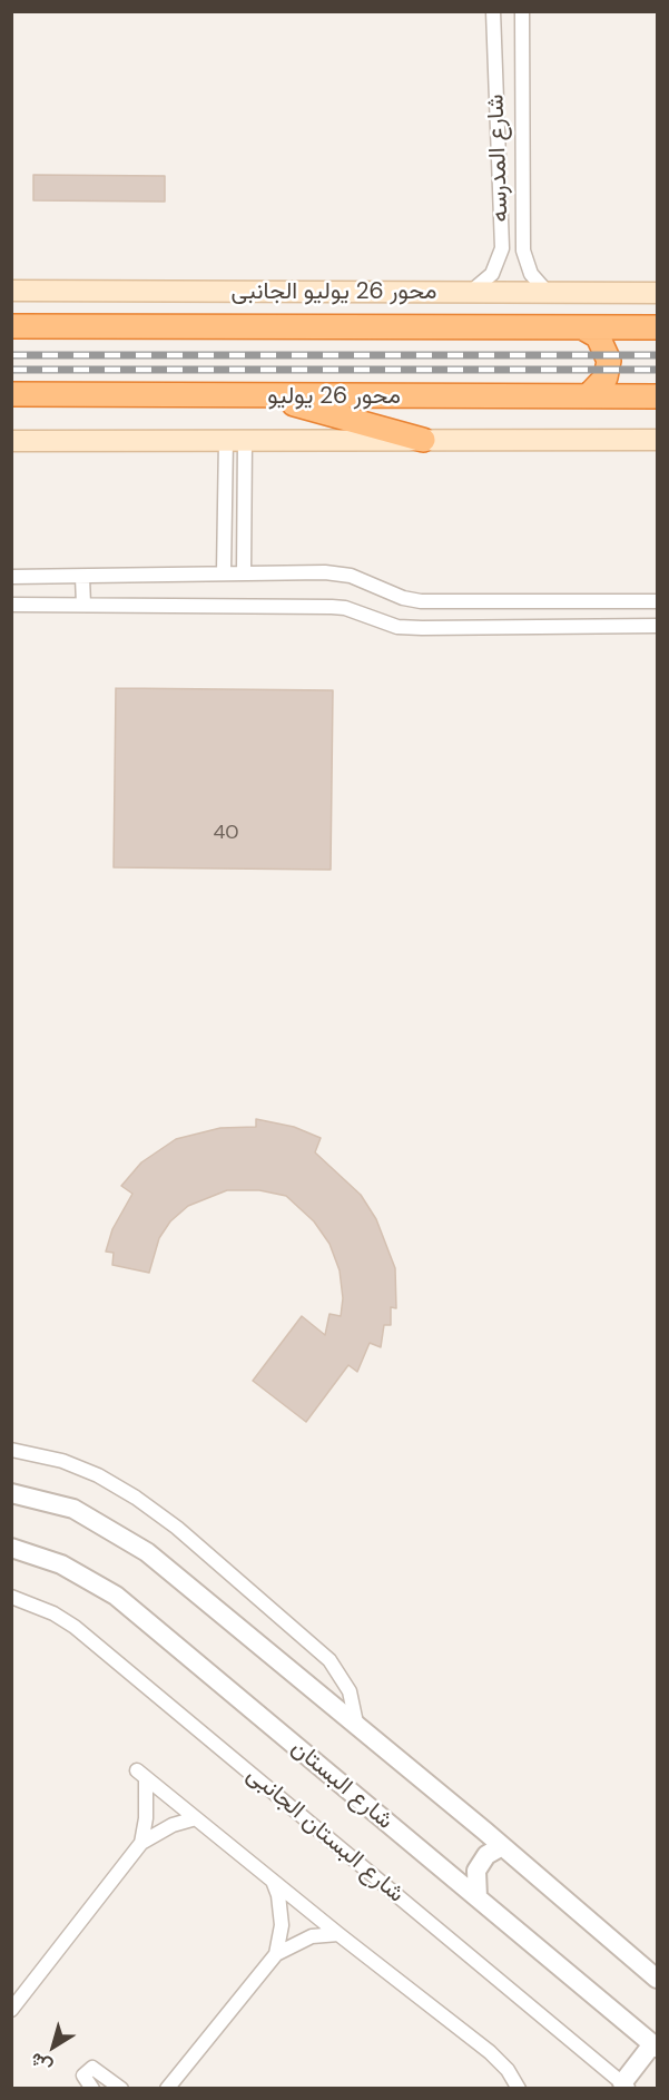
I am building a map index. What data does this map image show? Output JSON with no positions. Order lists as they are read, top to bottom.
{
  "streets": {
    "highway": ["محور 26 يوليو"],
    "main road": ["محور 26 يوليو الجانبى"],
    "street": ["شارع المدرسه", "شارع البستان", "شارع البستان الجانبى"]
  },
  "crossings": [
    ["شارع المدرسه", "محور 26 يوليو الجانبى"]
  ],
  "house_numbers": ["40"],
  "north": "bottom left"
}
